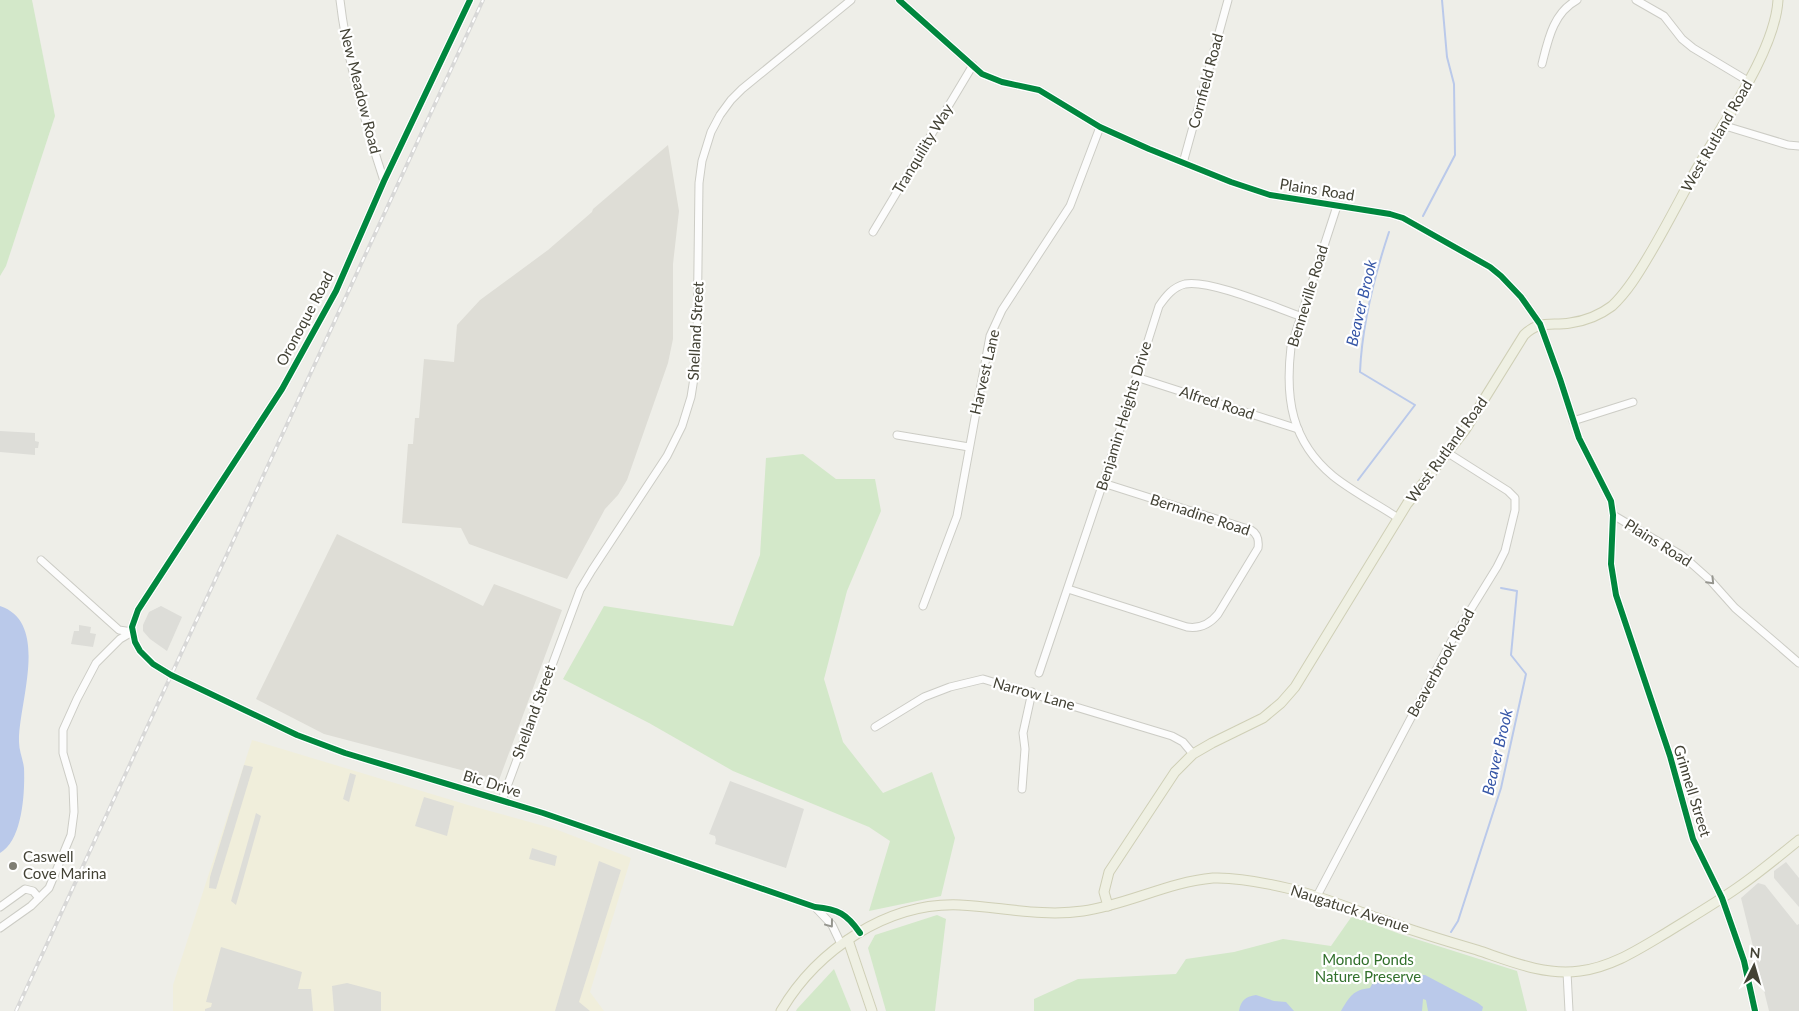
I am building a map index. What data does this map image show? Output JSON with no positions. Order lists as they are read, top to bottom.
{
  "streets": {
    "main road": ["West Rutland Road", "Naugatuck Avenue"],
    "street": [
      "Cornfield Road",
      "New Meadow Road",
      "Tranquility Way",
      "Plains Road",
      "Benneville Road",
      "Oronoque Road",
      "Shelland Street",
      "Harvest Lane",
      "Alfred Road",
      "Benjamin Heights Drive",
      "Bernadine Road",
      "Beaverbrook Road",
      "Narrow Lane",
      "Bic Drive",
      "Grinnell Street"
    ]
  },
  "crossings": [
    ["Cornfield Road", "Plains Road"],
    ["New Meadow Road", "Oronoque Road"],
    ["West Rutland Road", "Plains Road"],
    ["West Rutland Road", "Benneville Road"],
    ["West Rutland Road", "Beaverbrook Road"],
    ["West Rutland Road", "Narrow Lane"],
    ["West Rutland Road", "Naugatuck Avenue"],
    ["Tranquility Way", "Plains Road"],
    ["Plains Road", "Benneville Road"],
    ["Plains Road", "Harvest Lane"],
    ["Plains Road", "Grinnell Street"],
    ["Benneville Road", "Alfred Road"],
    ["Benneville Road", "Benjamin Heights Drive"],
    ["Oronoque Road", "Bic Drive"],
    ["Shelland Street", "Bic Drive"],
    ["Alfred Road", "Benjamin Heights Drive"],
    ["Benjamin Heights Drive", "Bernadine Road"],
    ["Beaverbrook Road", "Naugatuck Avenue"],
    ["Bic Drive", "Naugatuck Avenue"],
    ["Grinnell Street", "Naugatuck Avenue"]
  ],
  "water": ["Beaver Brook"],
  "parks": ["Mondo Ponds Nature Preserve"],
  "places": ["Caswell Cove Marina"],
  "north": "top"
}
